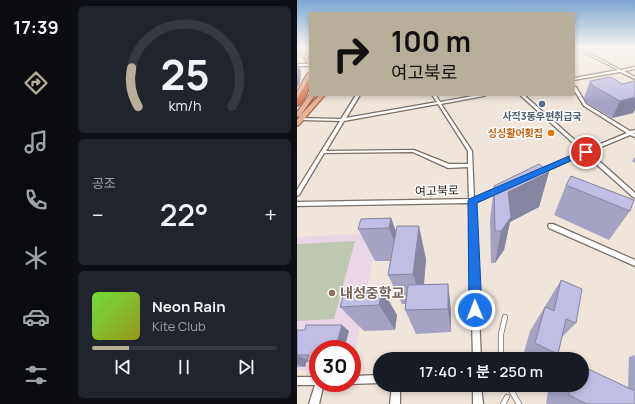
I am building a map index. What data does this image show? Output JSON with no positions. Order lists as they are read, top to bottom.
{
  "streets": {
    "street": ["여고북로"]
  },
  "places": ["사직3동우편취급국", "싱싱활어횟집", "내성중학교"],
  "page": {
    "tabs": "17:39",
    "turn": ["100 m", "여고북로"],
    "tile": "공조",
    "heat": ["−", "22°", "+"],
    "song": ["Neon Rain", "Kite Club"],
    "limit": "30",
    "trip": "17:40 · 1 분 · 250 m",
    "gauge": ["25", "km/h"]
  }
}
